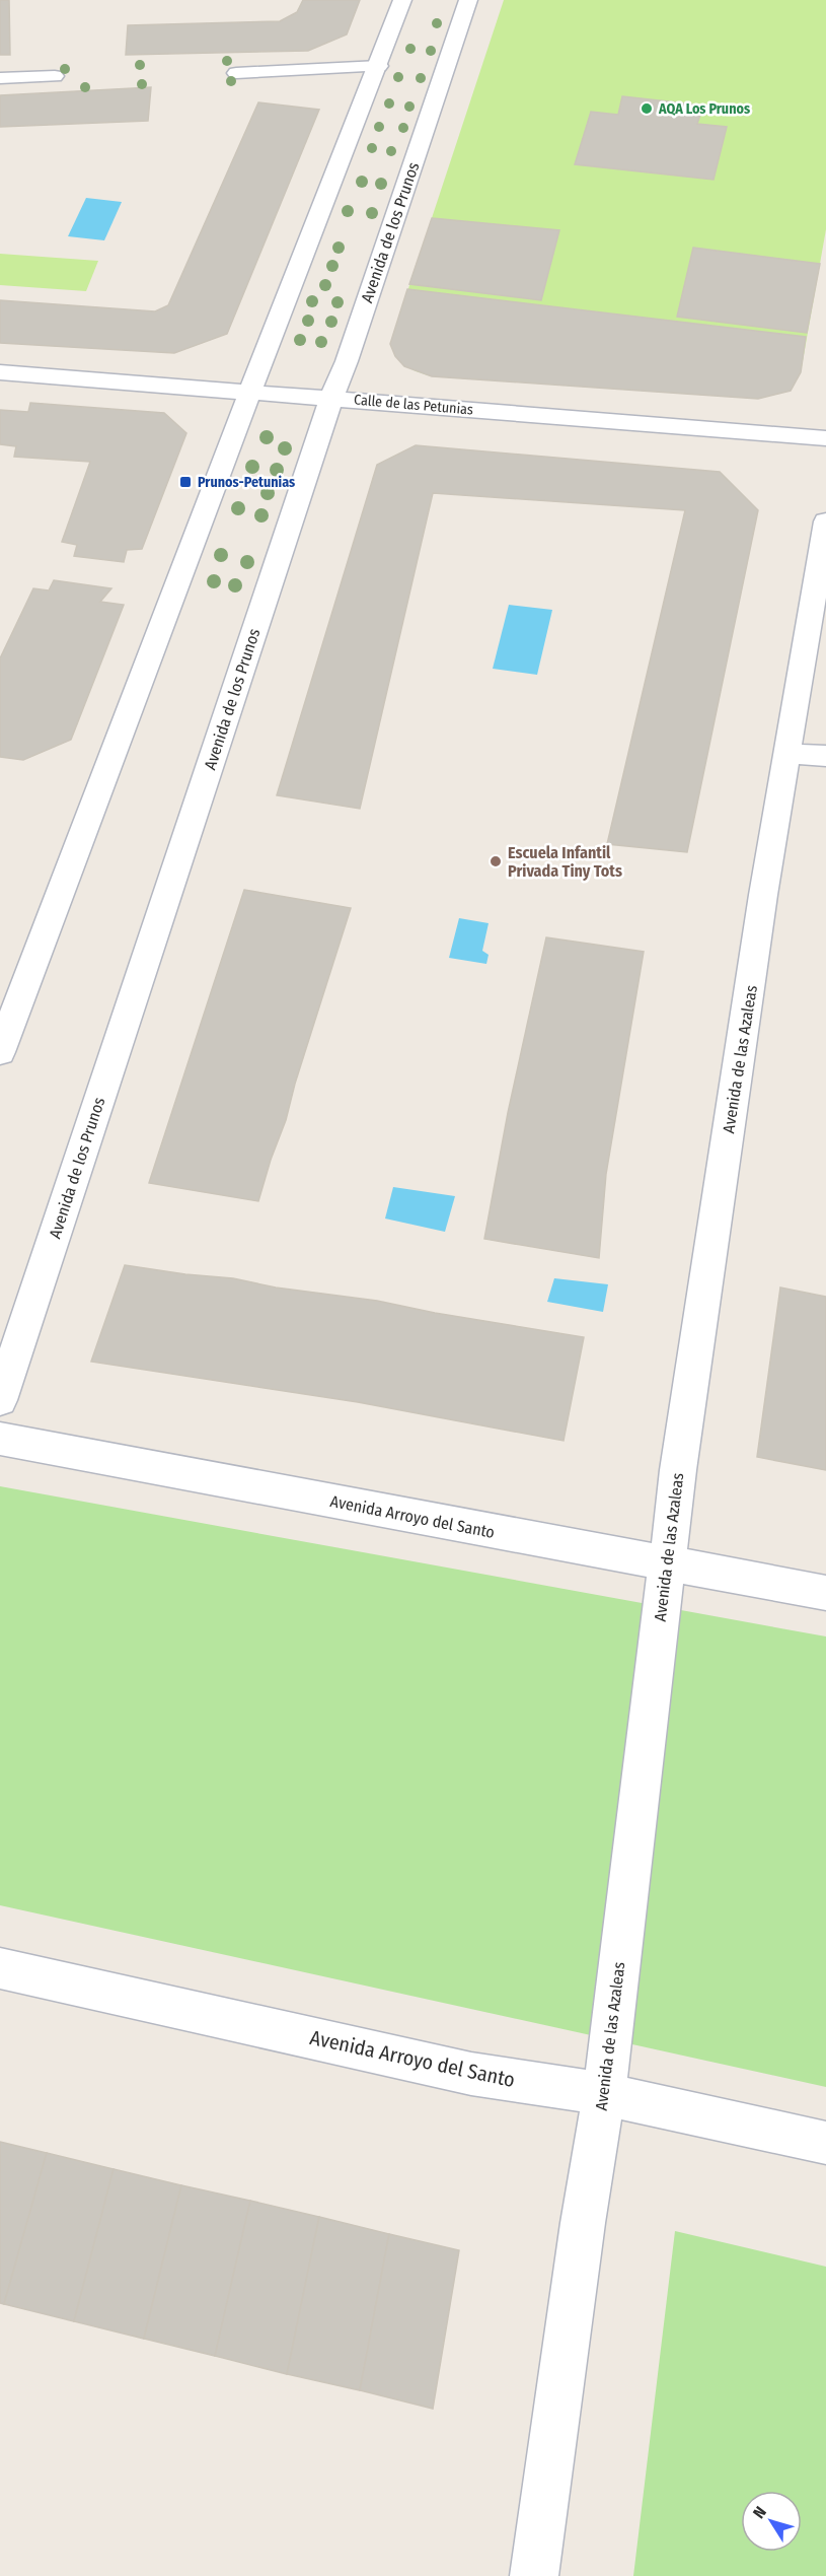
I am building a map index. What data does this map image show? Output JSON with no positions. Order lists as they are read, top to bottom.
{
  "streets": {
    "street": [
      "Avenida de los Prunos",
      "Calle de las Petunias",
      "Avenida de las Azaleas",
      "Avenida Arroyo del Santo"
    ]
  },
  "crossings": [
    ["Avenida de los Prunos", "Calle de las Petunias"],
    ["Avenida de las Azaleas", "Avenida Arroyo del Santo"]
  ],
  "places": {
    "other": ["AQA Los Prunos", "Escuela Infantil Privada Tiny Tots"],
    "transit": ["Prunos-Petunias"]
  },
  "north": "top left"
}
